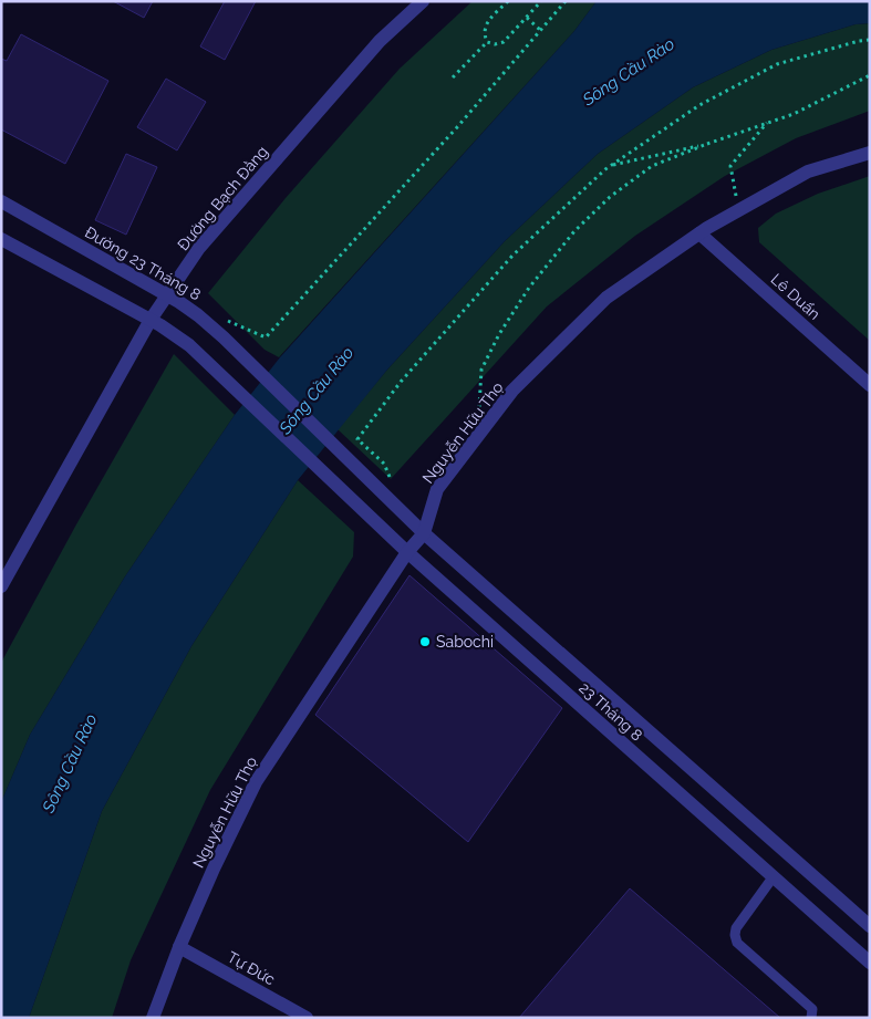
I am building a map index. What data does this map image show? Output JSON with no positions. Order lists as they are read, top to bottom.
{
  "streets": {
    "street": [
      "Đường Bạch Đằng",
      "Đường 23 Tháng 8",
      "Lê Duẩn",
      "Nguyễn Hữu Thọ",
      "23 Tháng 8",
      "Tự Đức"
    ]
  },
  "crossings": [
    ["Đường Bạch Đằng", "Đường 23 Tháng 8"],
    ["Đường Bạch Đằng", "23 Tháng 8"],
    ["Đường 23 Tháng 8", "23 Tháng 8"],
    ["Lê Duẩn", "Nguyễn Hữu Thọ"],
    ["Nguyễn Hữu Thọ", "23 Tháng 8"],
    ["Nguyễn Hữu Thọ", "Tự Đức"]
  ],
  "water": ["Sông Cầu Rào"],
  "places": ["Sabochi"]
}
